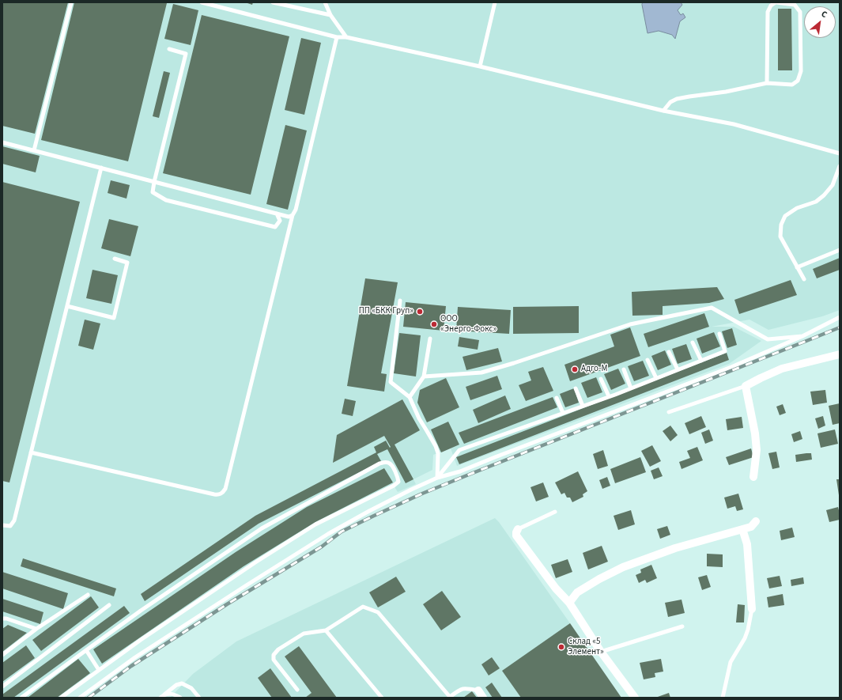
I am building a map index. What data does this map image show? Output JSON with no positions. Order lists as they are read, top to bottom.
{
  "places": [
    "ПП «БКК Груп»",
    "ООО «Энерго-Фокс»",
    "Адго-М",
    "Склад «5 Элемент»"
  ],
  "north": "top right"
}
